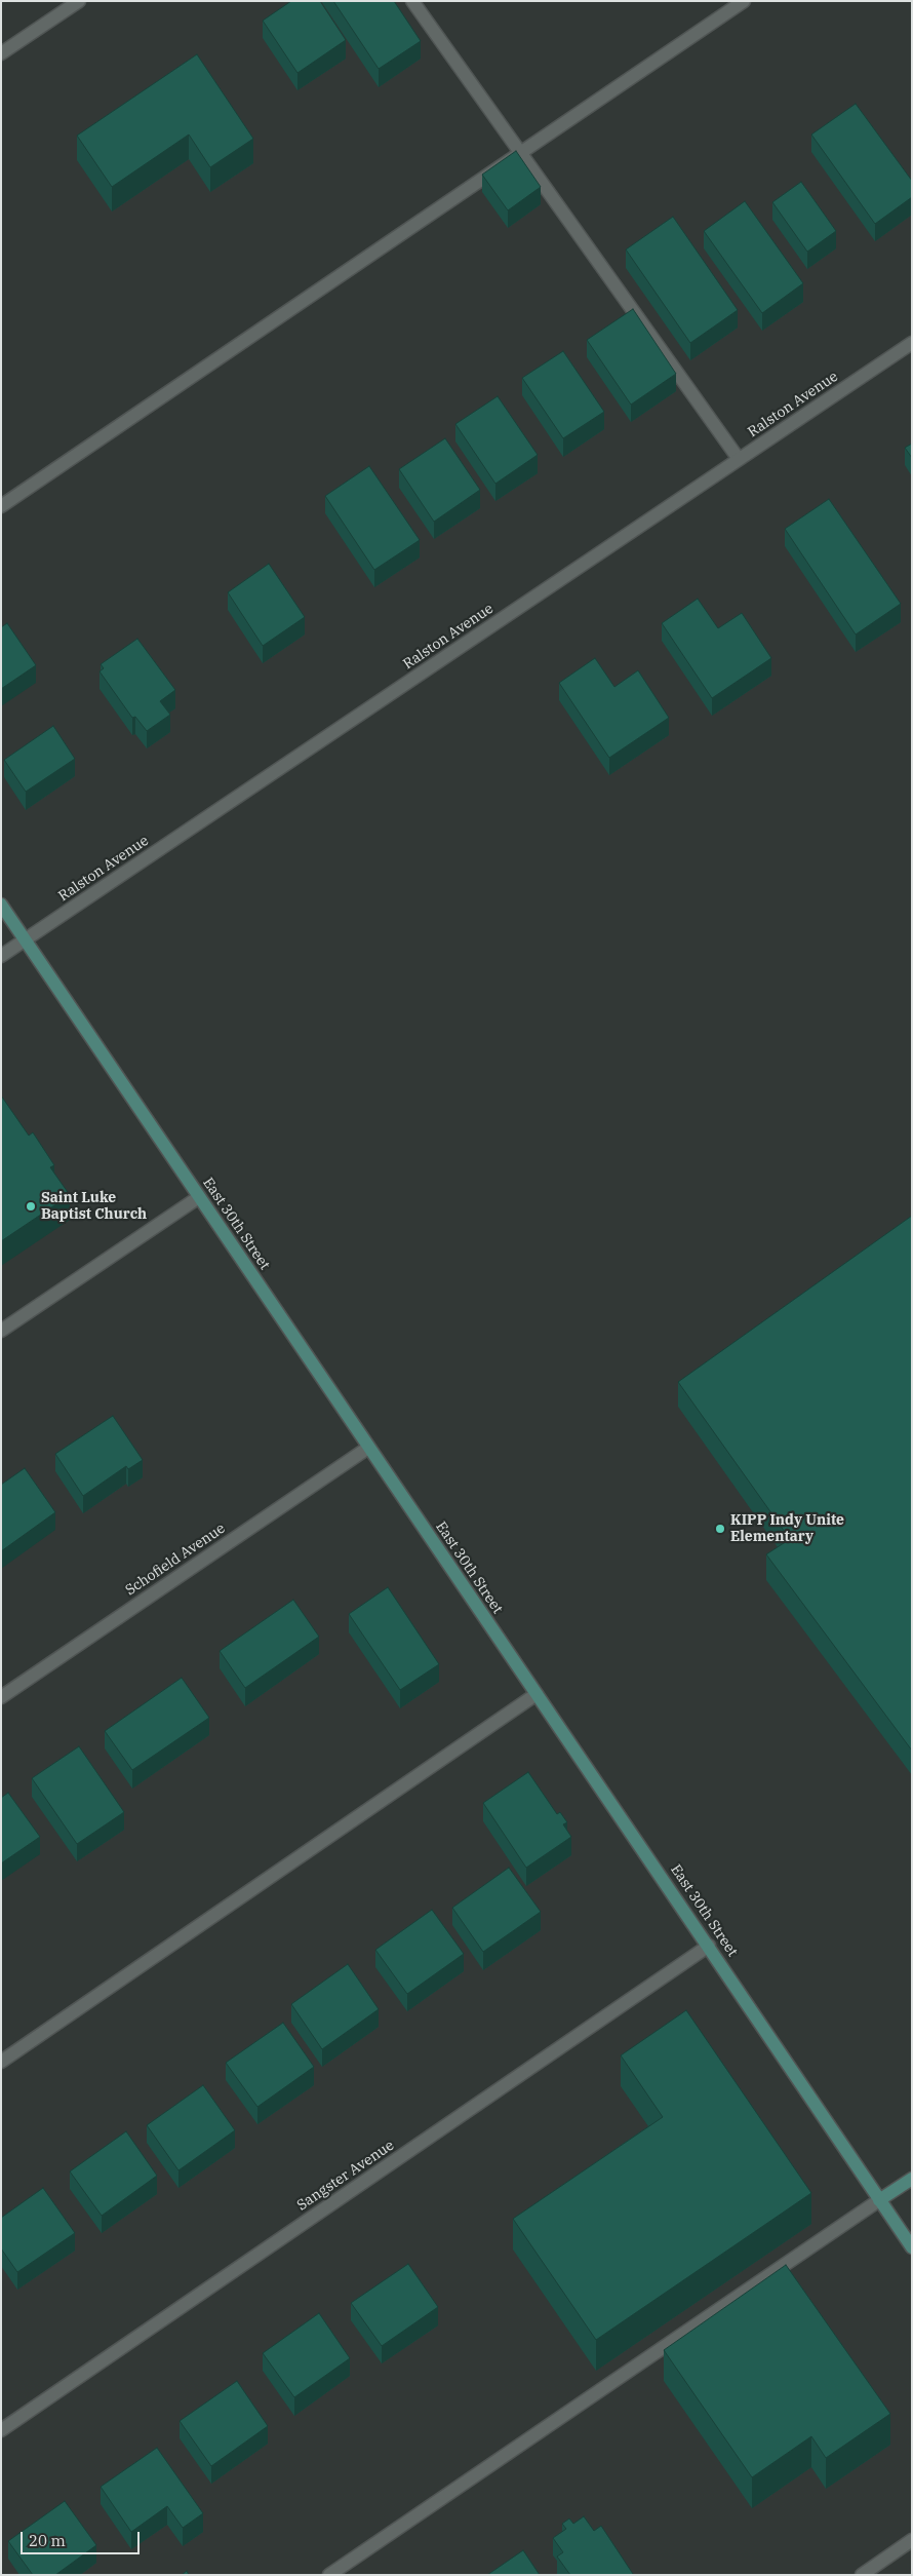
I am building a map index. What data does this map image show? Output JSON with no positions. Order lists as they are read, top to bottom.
{
  "streets": {
    "main road": ["East 30th Street"],
    "street": ["Ralston Avenue", "Schofield Avenue", "Sangster Avenue"]
  },
  "crossings": [
    ["Ralston Avenue", "East 30th Street"],
    ["East 30th Street", "Schofield Avenue"],
    ["East 30th Street", "Sangster Avenue"]
  ],
  "places": ["Saint Luke Baptist Church", "KIPP Indy Unite Elementary"],
  "scale_bar": "20 m"
}
